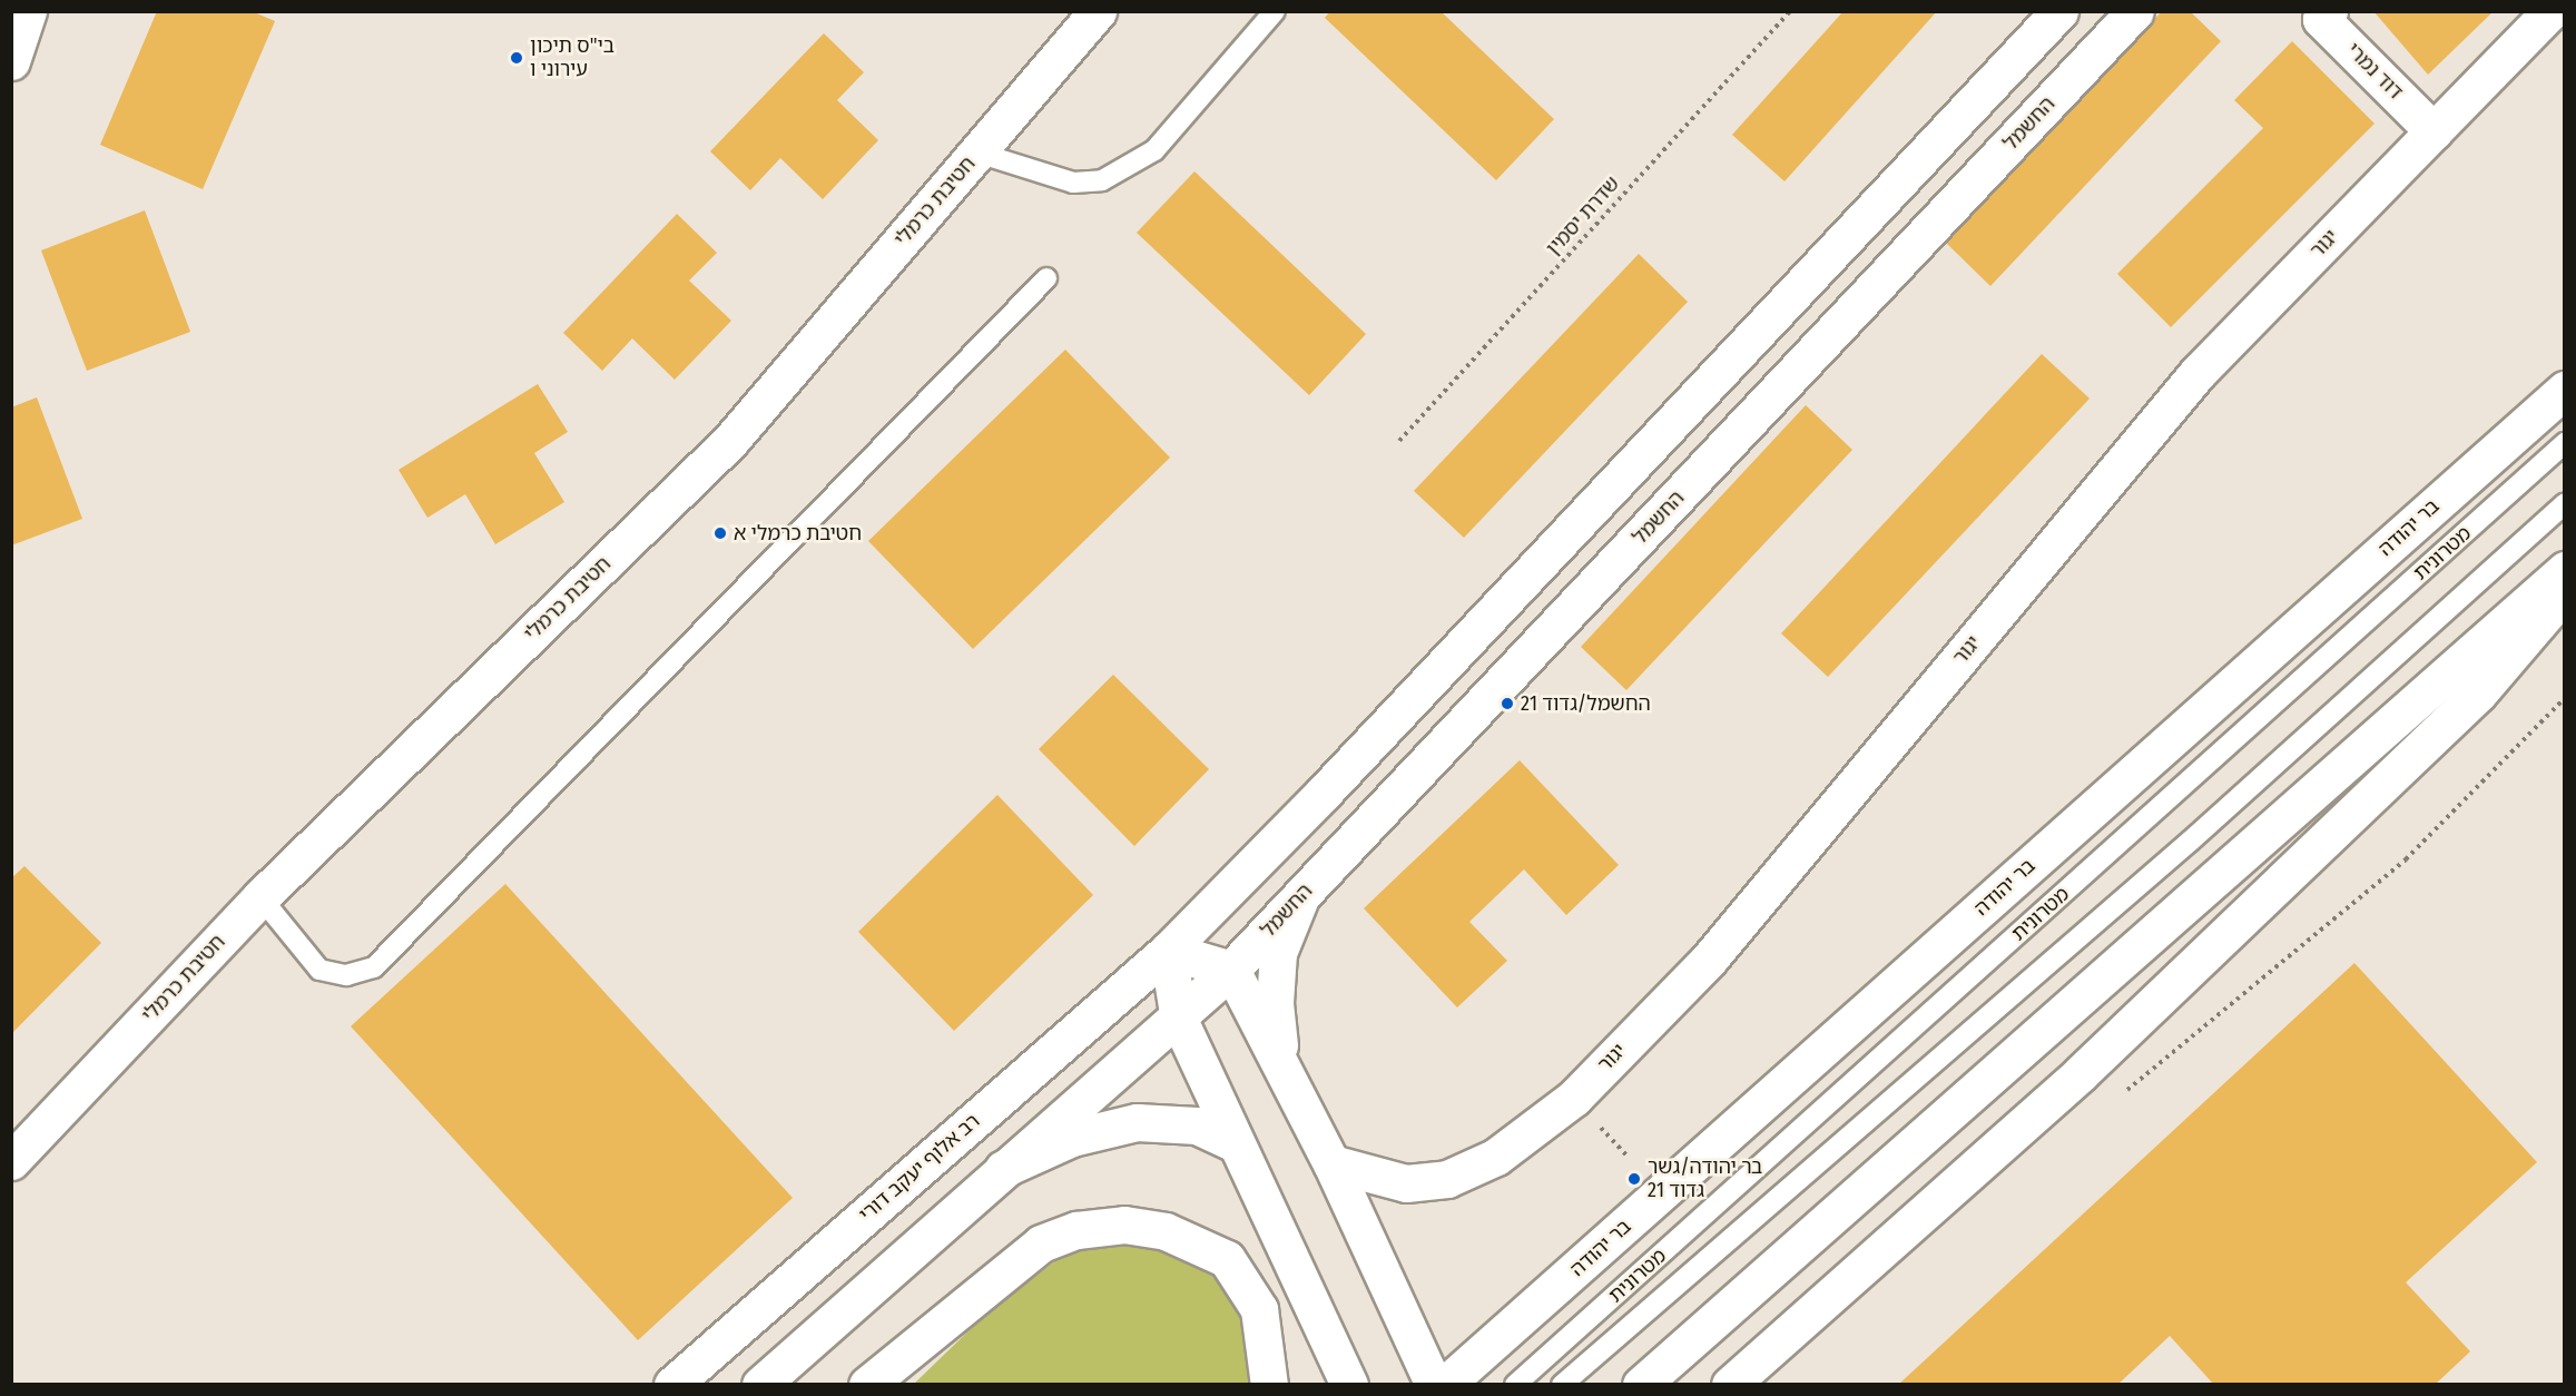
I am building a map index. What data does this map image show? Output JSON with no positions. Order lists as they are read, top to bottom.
{
  "streets": {
    "main road": [
      "דוד נמרי",
      "החשמל",
      "חטיבת כרמלי",
      "יגור",
      "בר יהודה",
      "רב אלוף יעקב דורי"
    ],
    "lane": ["מטרונית"],
    "path": ["שדרת יסמין"]
  },
  "crossings": [
    ["דוד נמרי", "יגור"]
  ],
  "places": [
    "בי\"ס תיכון עירוני ו",
    "חטיבת כרמלי א",
    "החשמל/גדוד 21",
    "בר יהודה/גשר גדוד 21"
  ]
}
